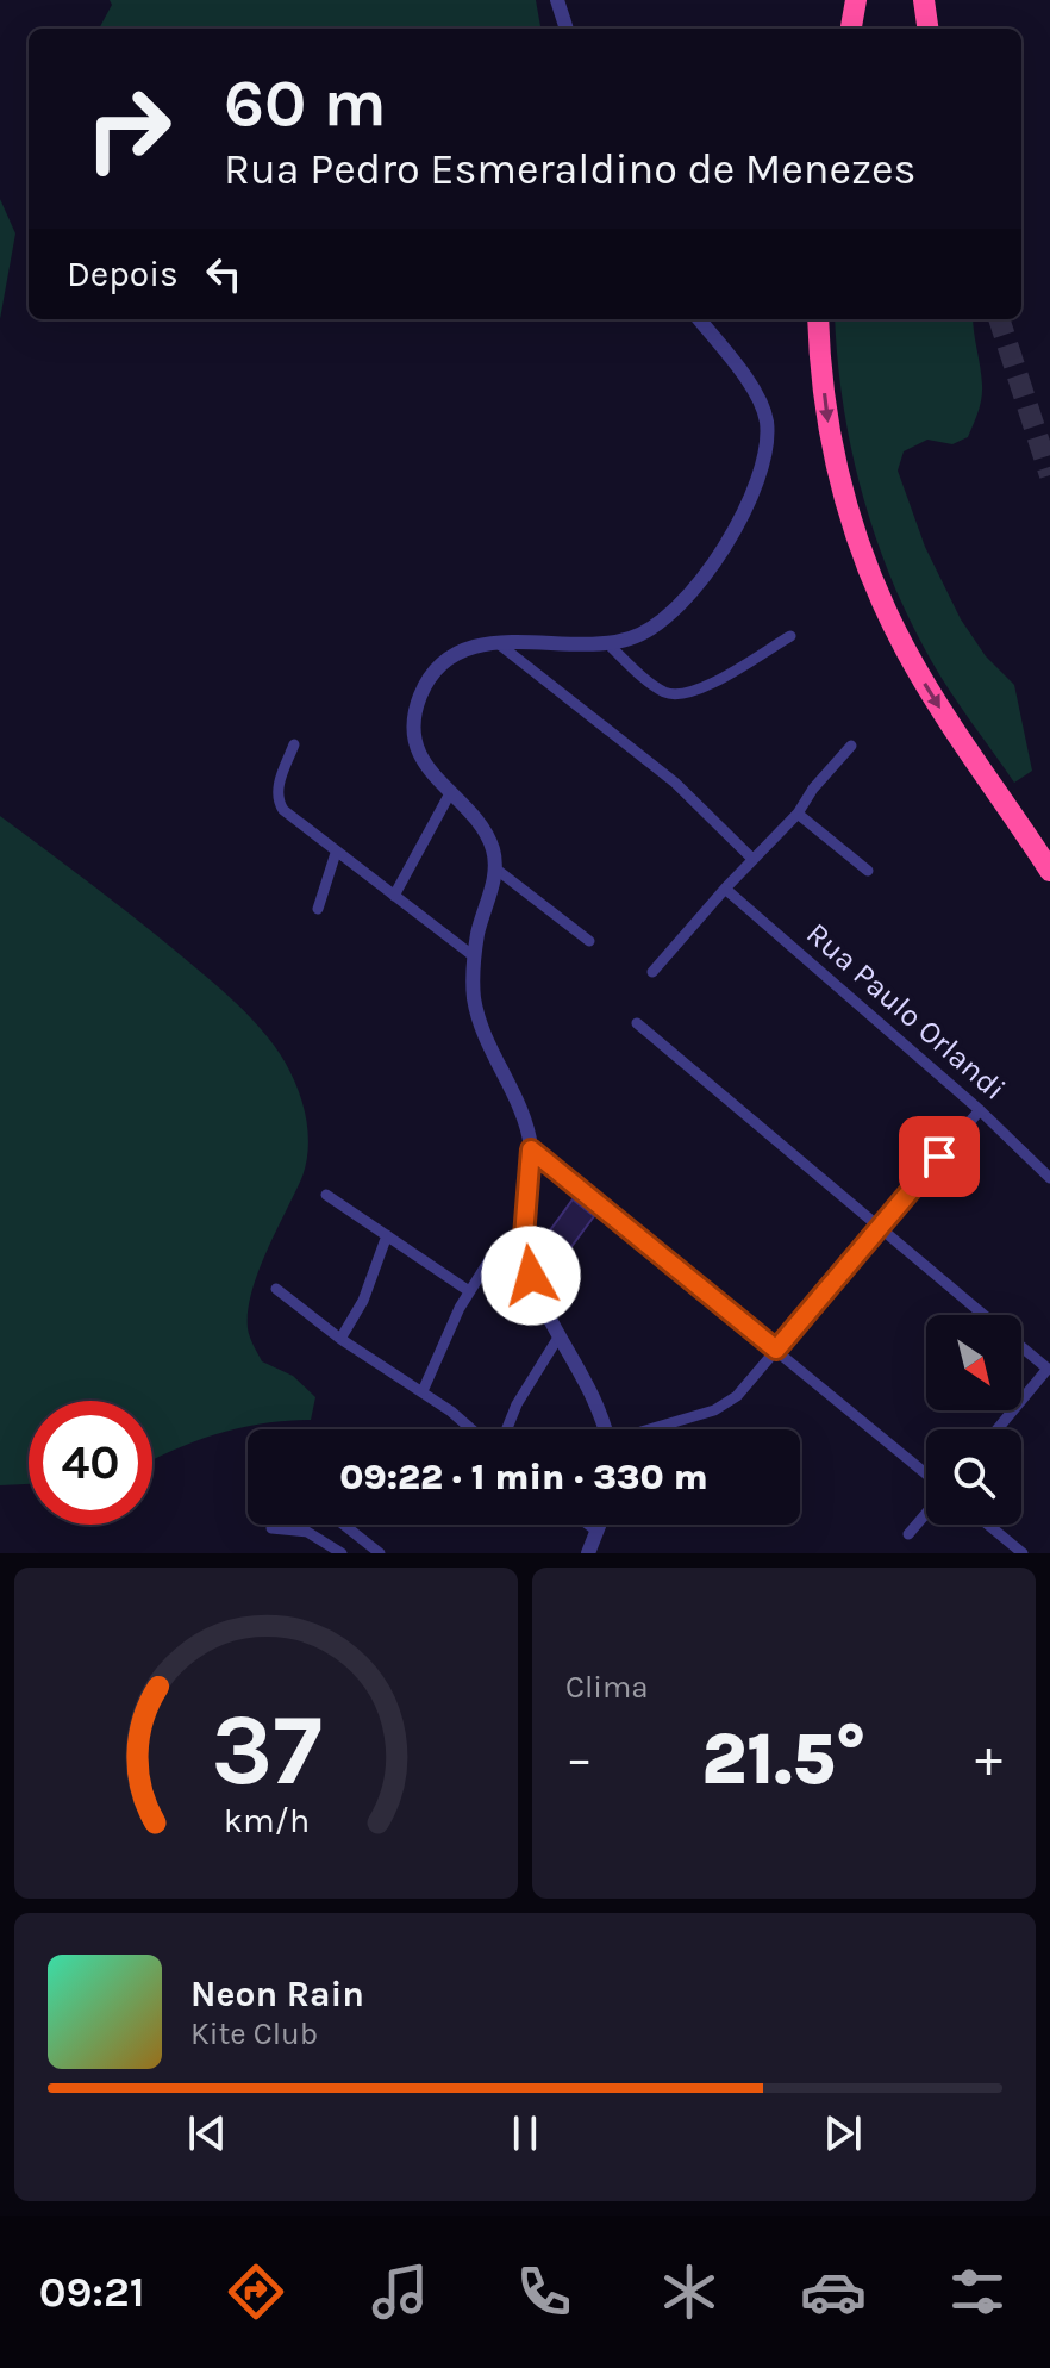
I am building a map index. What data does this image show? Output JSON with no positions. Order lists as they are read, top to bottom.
{
  "streets": {
    "street": ["Rua Paulo Orlandi"]
  },
  "north": "bottom right",
  "page": {
    "turn": ["60 m", "Rua Pedro Esmeraldino de Menezes"],
    "then": "Depois",
    "limit": "40",
    "trip": "09:22 · 1 min · 330 m",
    "tile": "Clima",
    "heat": ["−", "21.5°", "+"],
    "song": ["Neon Rain", "Kite Club"],
    "tabs": "09:21",
    "gauge": ["37", "km/h"]
  }
}
